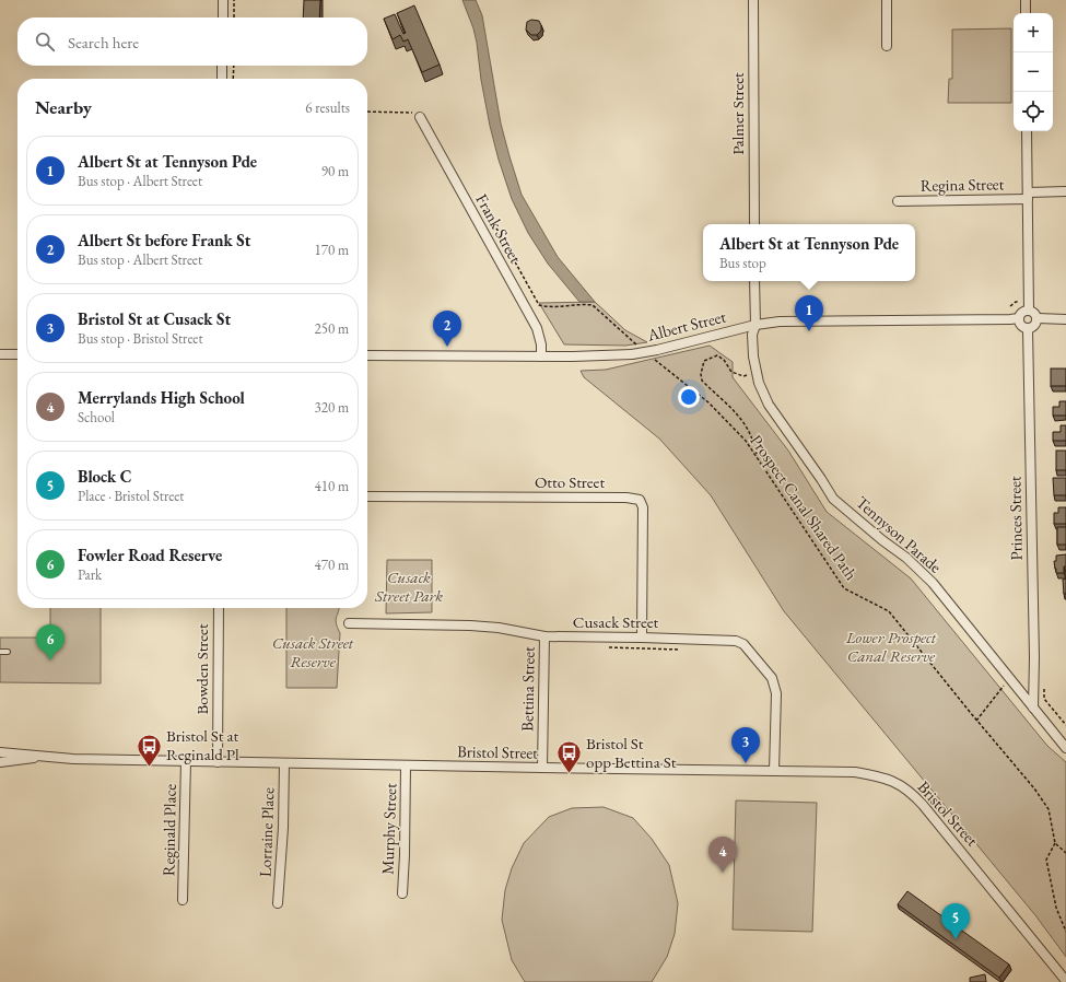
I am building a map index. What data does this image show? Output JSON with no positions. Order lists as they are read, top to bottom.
{
  "streets": {
    "street": [
      "Palmer Street",
      "Regina Street",
      "Frank Street",
      "Albert Street",
      "Otto Street",
      "Princes Street",
      "Tennyson Parade",
      "Cusack Street",
      "Bowden Street",
      "Bettina Street",
      "Bristol Street",
      "Murphy Street",
      "Reginald Place",
      "Lorraine Place"
    ],
    "path": ["Prospect Canal Shared Path"]
  },
  "crossings": [
    ["Frank Street", "Albert Street"],
    ["Albert Street", "Princes Street"],
    ["Albert Street", "Tennyson Parade"],
    ["Otto Street", "Cusack Street"],
    ["Princes Street", "Tennyson Parade"],
    ["Cusack Street", "Bettina Street"],
    ["Cusack Street", "Bristol Street"],
    ["Bowden Street", "Bristol Street"],
    ["Bettina Street", "Bristol Street"],
    ["Bristol Street", "Murphy Street"],
    ["Bristol Street", "Reginald Place"],
    ["Bristol Street", "Lorraine Place"]
  ],
  "parks": ["Cusack Street Park", "Lower Prospect Canal Reserve", "Cusack Street Reserve"],
  "places": {
    "bus stop": ["Bristol St at Reginald Pl", "Bristol St opp Bettina St"]
  },
  "page": {
    "map_buttons": ["+", "−"],
    "search": "Search here",
    "heading": ["Nearby", "6 results"],
    "list": [
      {
        "mark": "1",
        "name": "Albert St at Tennyson Pde",
        "note": "Bus stop · Albert Street",
        "value": "90 m"
      },
      {
        "mark": "2",
        "name": "Albert St before Frank St",
        "note": "Bus stop · Albert Street",
        "value": "170 m"
      },
      {
        "mark": "3",
        "name": "Bristol St at Cusack St",
        "note": "Bus stop · Bristol Street",
        "value": "250 m"
      },
      {
        "mark": "4",
        "name": "Merrylands High School",
        "note": "School",
        "value": "320 m"
      },
      {
        "mark": "5",
        "name": "Block C",
        "note": "Place · Bristol Street",
        "value": "410 m"
      },
      {
        "mark": "6",
        "name": "Fowler Road Reserve",
        "note": "Park",
        "value": "470 m"
      }
    ],
    "popup": ["Albert St at Tennyson Pde", "Bus stop"],
    "pins": [
      "1",
      "2",
      "6",
      "3",
      "4",
      "5"
    ]
  }
}
